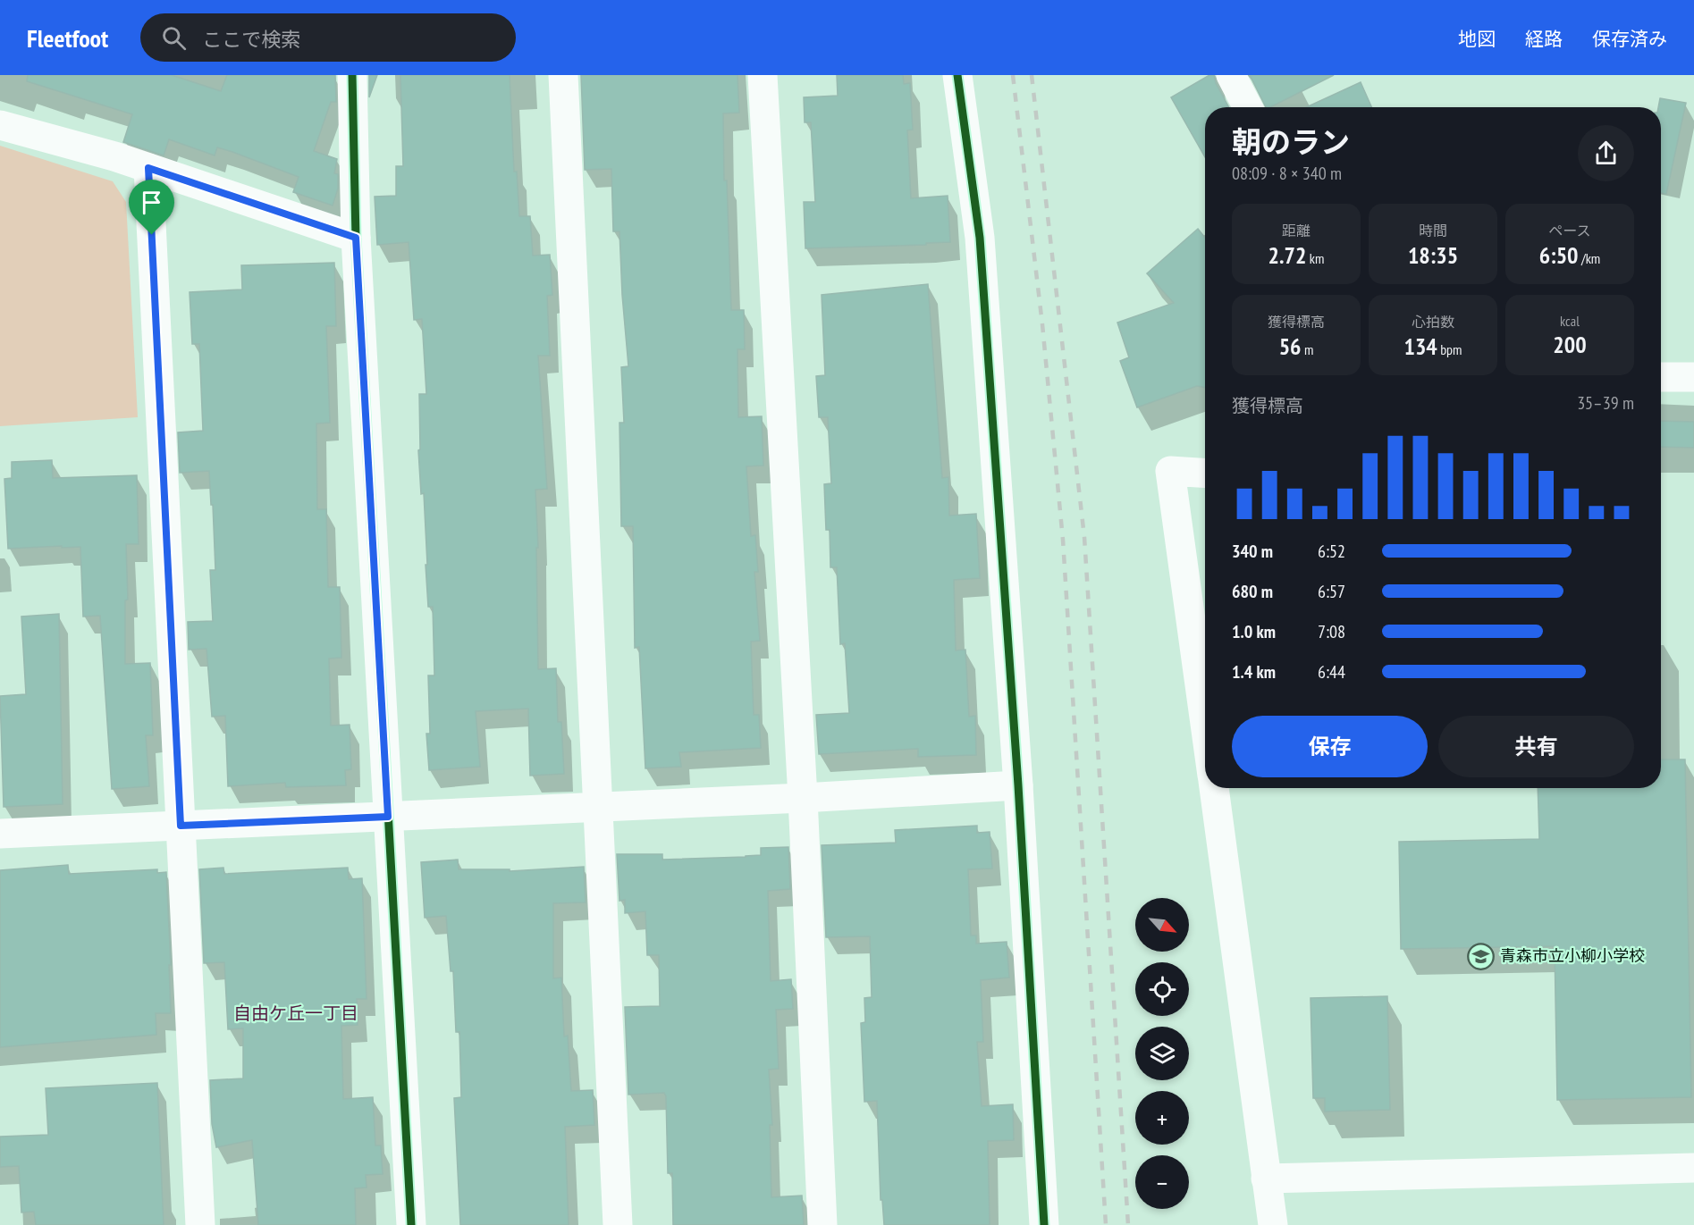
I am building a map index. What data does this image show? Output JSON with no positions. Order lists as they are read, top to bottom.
{
  "districts": ["自由ケ丘一丁目"],
  "places": {
    "school or university": ["青森市立小柳小学校"]
  },
  "north": "bottom right",
  "page": {
    "header": "Fleetfoot",
    "search": "ここで検索",
    "nav": ["地図", "経路", "保存済み"],
    "heading": ["朝のラン", "08:09 · 8 × 340 m"],
    "stats": [
      ["距離", "2.72 km"],
      ["時間", "18:35"],
      ["ペース", "6:50 /km"],
      ["獲得標高", "56 m"],
      ["心拍数", "134 bpm"],
      ["kcal", "200"]
    ],
    "chart": ["獲得標高", "35–39 m"],
    "list": [
      {
        "name": "340 m",
        "note": "6:52"
      },
      {
        "name": "680 m",
        "note": "6:57"
      },
      {
        "name": "1.0 km",
        "note": "7:08"
      },
      {
        "name": "1.4 km",
        "note": "6:44"
      }
    ],
    "buttons": ["保存", "共有"],
    "map_buttons": ["+", "−"]
  }
}
